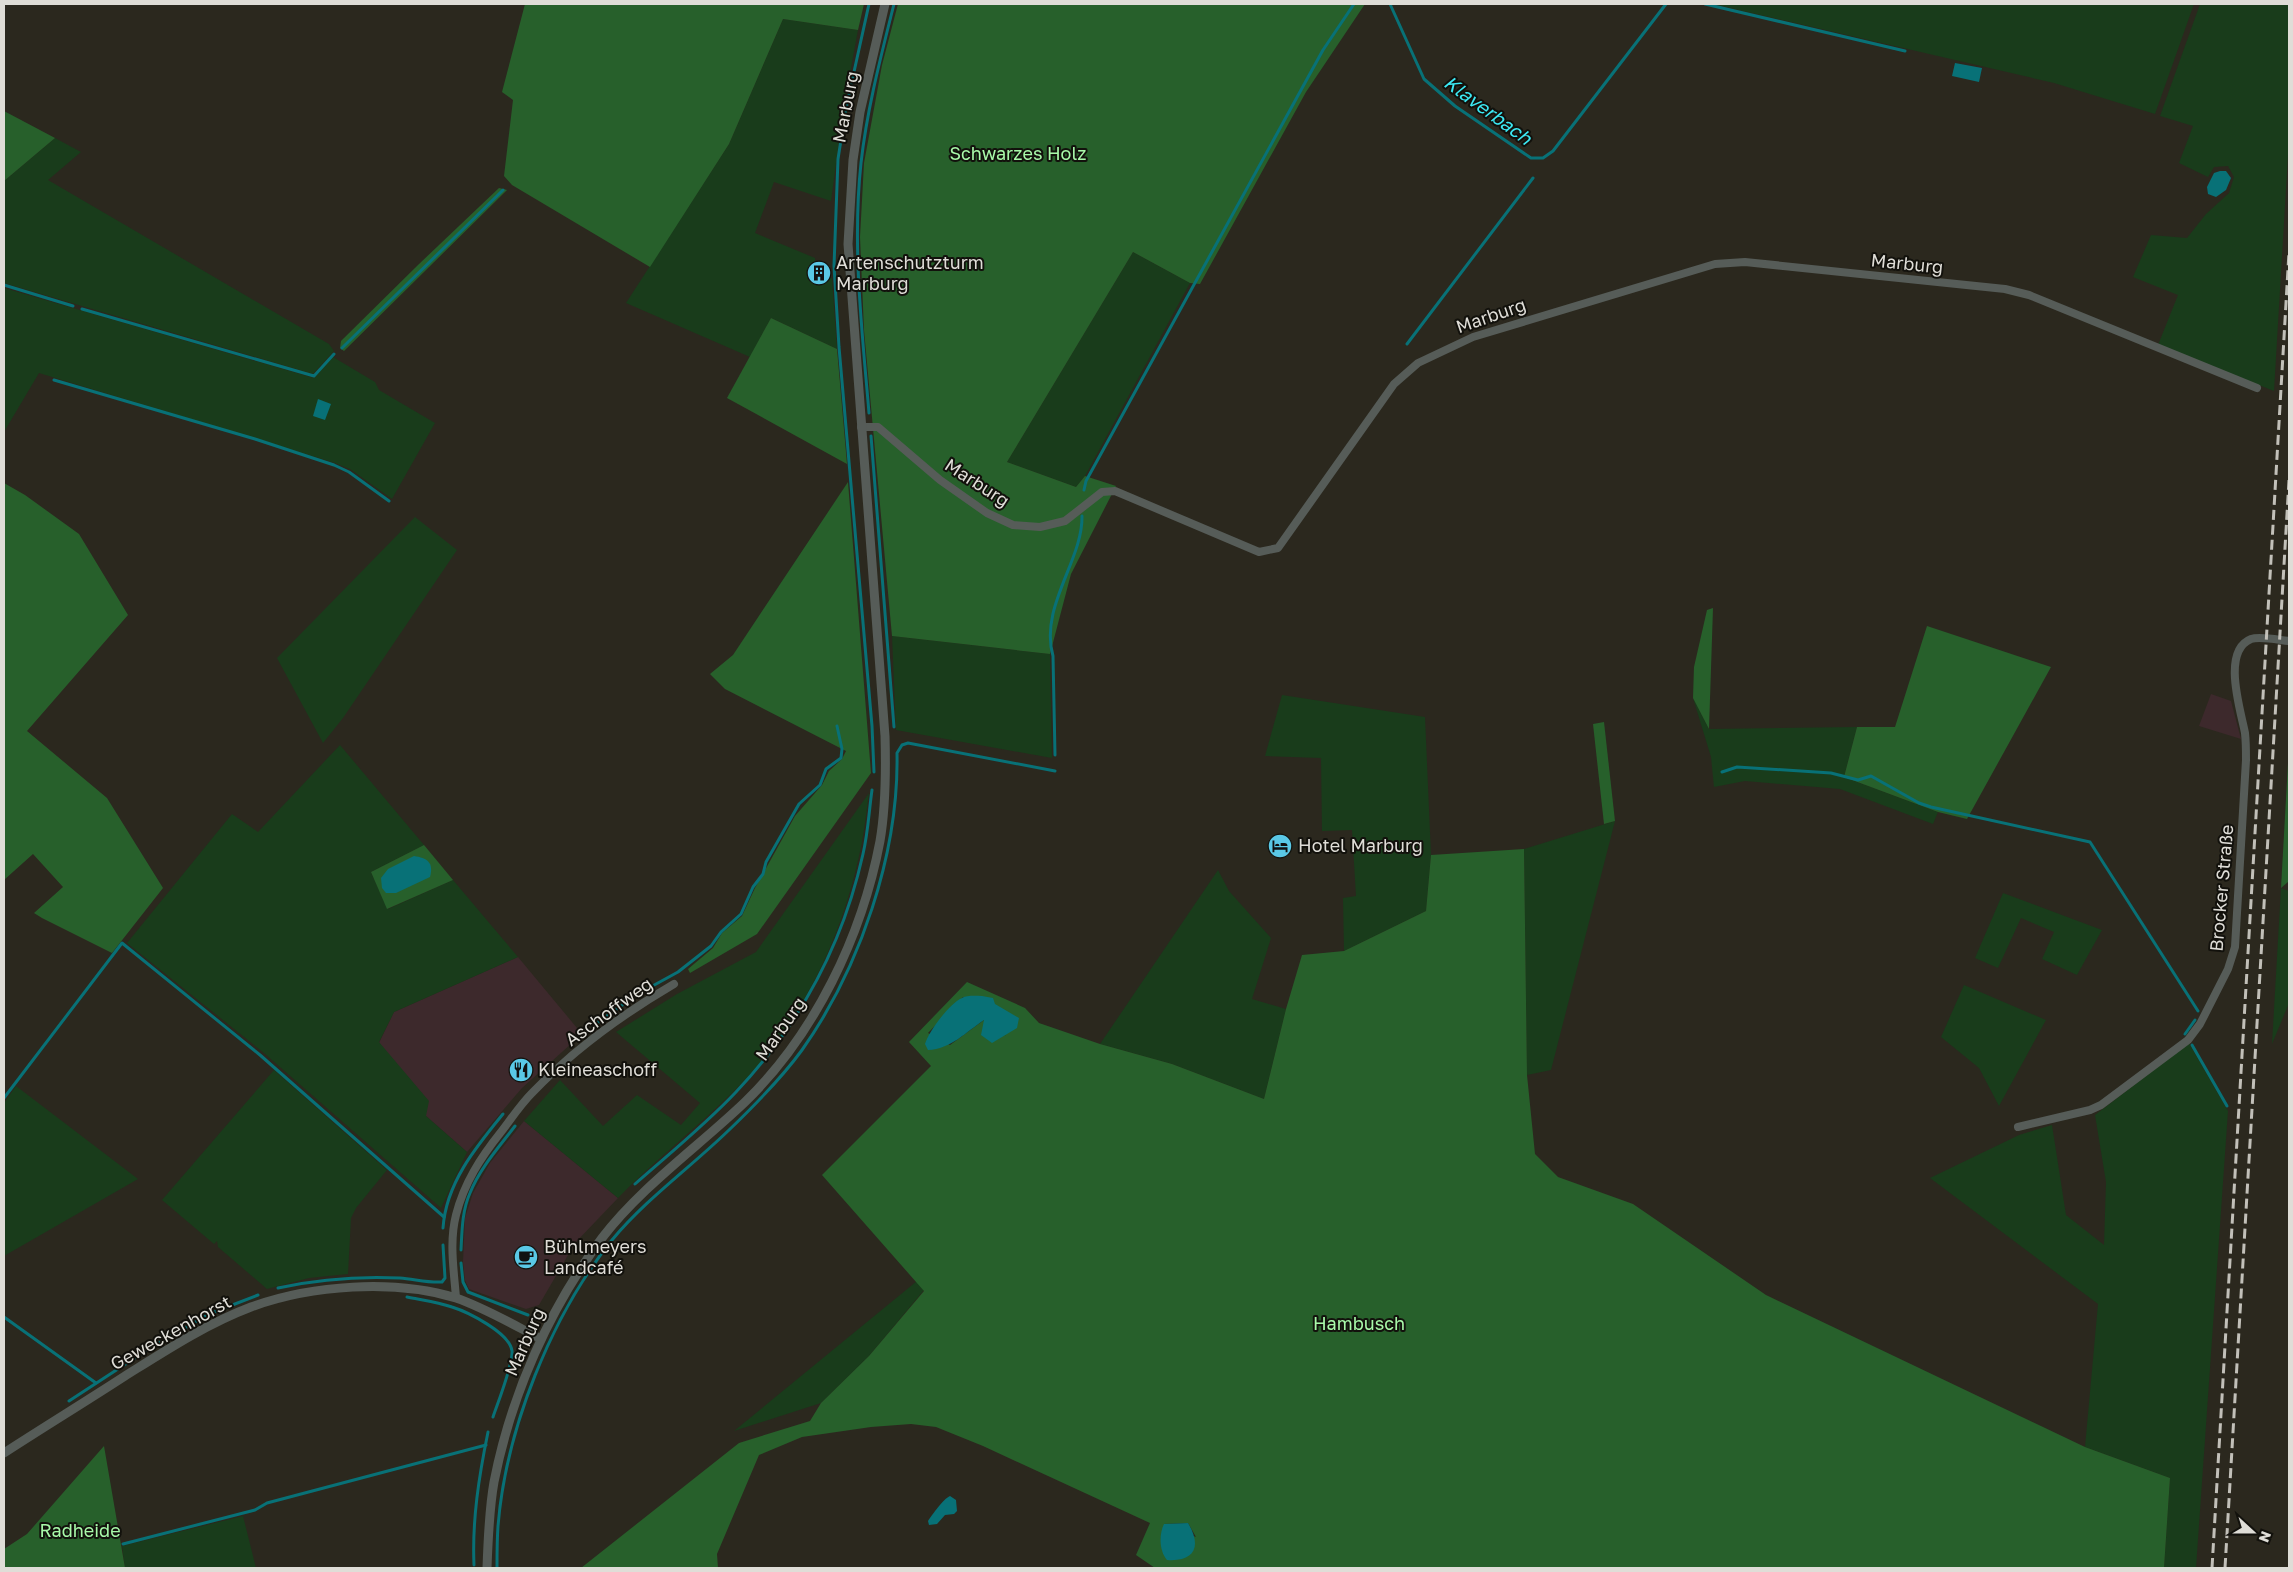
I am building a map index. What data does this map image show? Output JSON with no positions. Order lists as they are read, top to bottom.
{
  "streets": {
    "street": [
      "Marburg",
      "Brocker Straße",
      "Aschoffweg",
      "Geweckenhorst"
    ]
  },
  "crossings": [
    ["Marburg", "Geweckenhorst"],
    ["Aschoffweg", "Geweckenhorst"]
  ],
  "water": ["Klaverbach"],
  "parks": ["Schwarzes Holz", "Hambusch", "Radheide"],
  "places": {
    "building": ["Artenschutzturm Marburg"],
    "hotel": ["Hotel Marburg"],
    "restaurant": ["Kleineaschoff"],
    "cafe": ["Bühlmeyers Landcafé"]
  },
  "north": "right"
}
